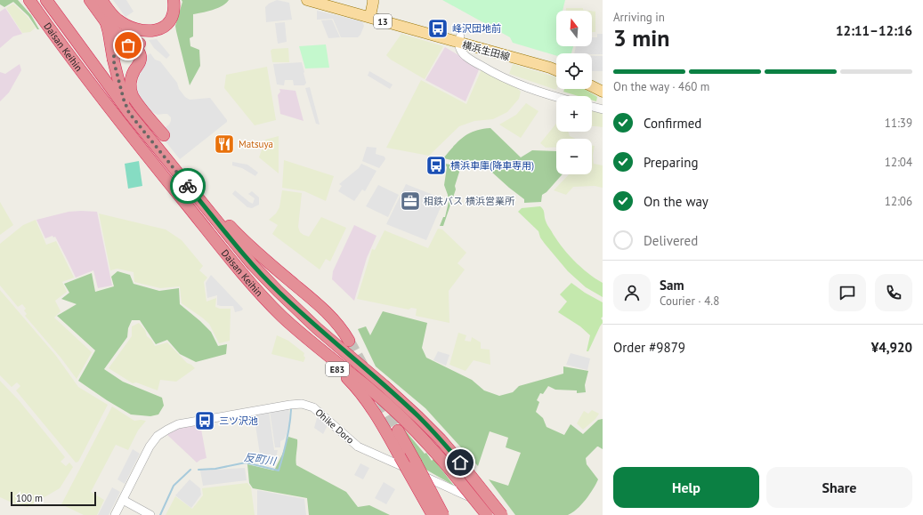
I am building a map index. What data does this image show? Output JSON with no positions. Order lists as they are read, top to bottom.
{
  "streets": {
    "highway": ["Daisan Keihin", "E83"],
    "main road": ["13", "横浜生田線"],
    "street": ["Ohike Doro"]
  },
  "crossings": [
    ["13", "横浜生田線"],
    ["Daisan Keihin", "E83"]
  ],
  "water": ["反町川"],
  "places": {
    "bus stop": ["峰沢団地前", "横浜車庫(降車専用)", "三ツ沢池"],
    "restaurant": ["Matsuya"],
    "office": ["相鉄バス 横浜営業所"]
  },
  "scale_bar": "100 m",
  "north": "top",
  "page": {
    "heading": ["3 min", "Arriving in", "12:11–12:16"],
    "panel": [
      "Sam",
      "Courier · 4.8",
      "Order #9879",
      "¥4,920"
    ],
    "map_buttons": ["+", "−"],
    "bar": "On the way · 460 m",
    "list": [
      ["Confirmed", "11:39"],
      ["Preparing", "12:04"],
      ["On the way", "12:06"],
      "Delivered"
    ],
    "buttons": ["Help", "Share"],
    "scale": "100 m"
  }
}
